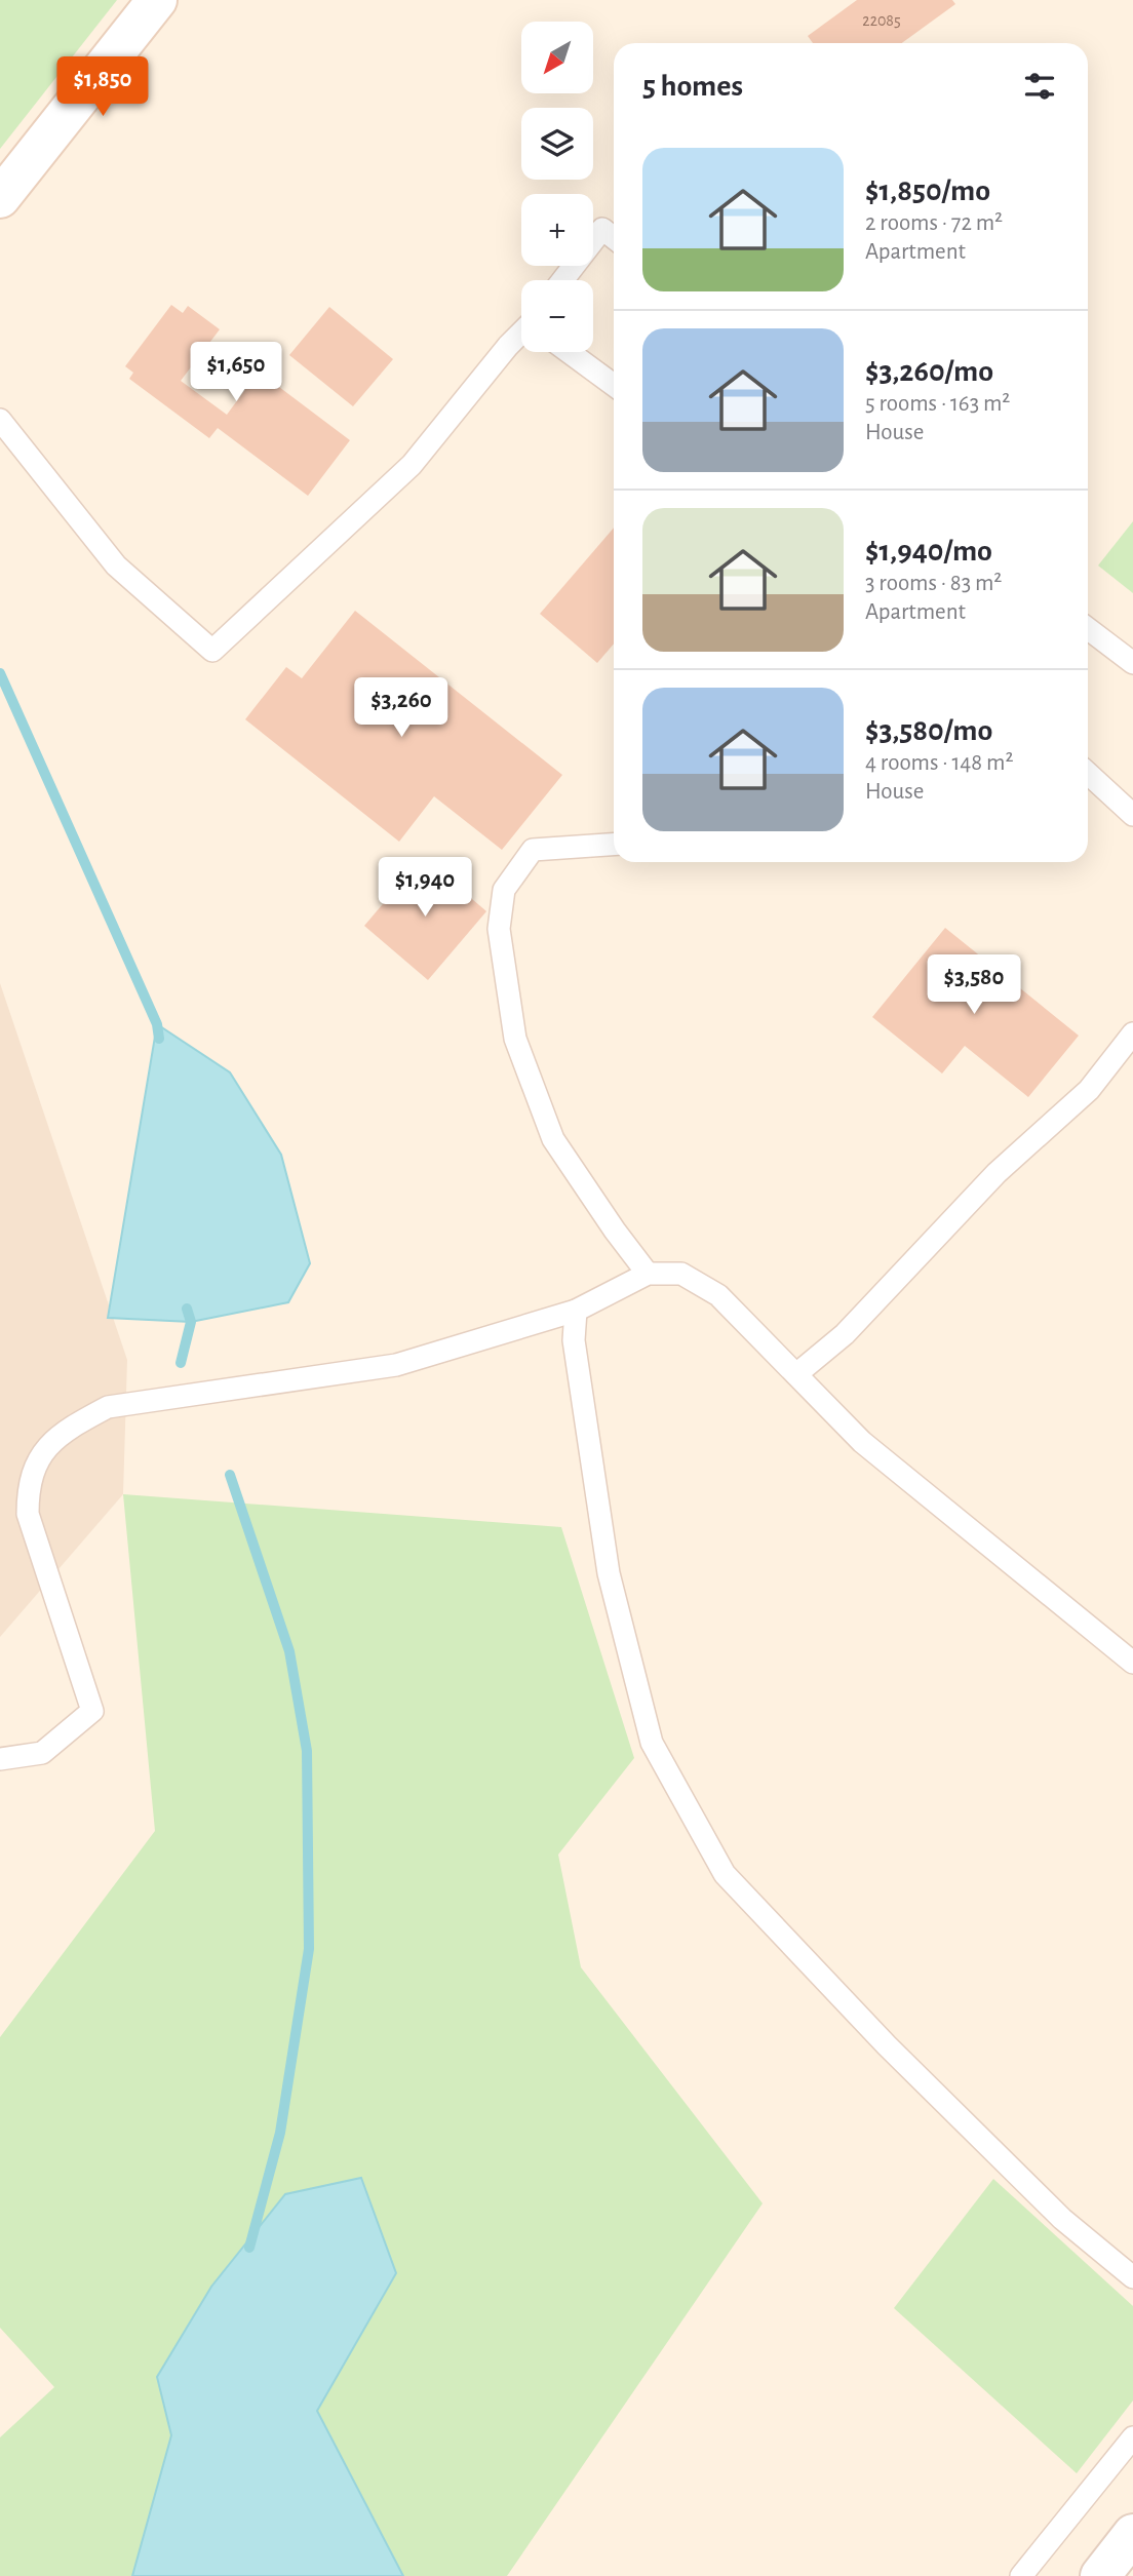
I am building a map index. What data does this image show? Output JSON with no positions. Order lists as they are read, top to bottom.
{
  "house_numbers": ["22085"],
  "north": "bottom left",
  "page": {
    "map_buttons": ["+", "−"],
    "heading": "5 homes",
    "price": [
      "$1,850",
      "$1,650",
      "$3,260",
      "$1,940",
      "$3,580"
    ],
    "list": [
      {
        "name": "$1,850/mo",
        "note": "2 rooms · 72 m² · Apartment"
      },
      {
        "name": "$3,260/mo",
        "note": "5 rooms · 163 m² · House"
      },
      {
        "name": "$1,940/mo",
        "note": "3 rooms · 83 m² · Apartment"
      },
      {
        "name": "$3,580/mo",
        "note": "4 rooms · 148 m² · House"
      }
    ]
  }
}
